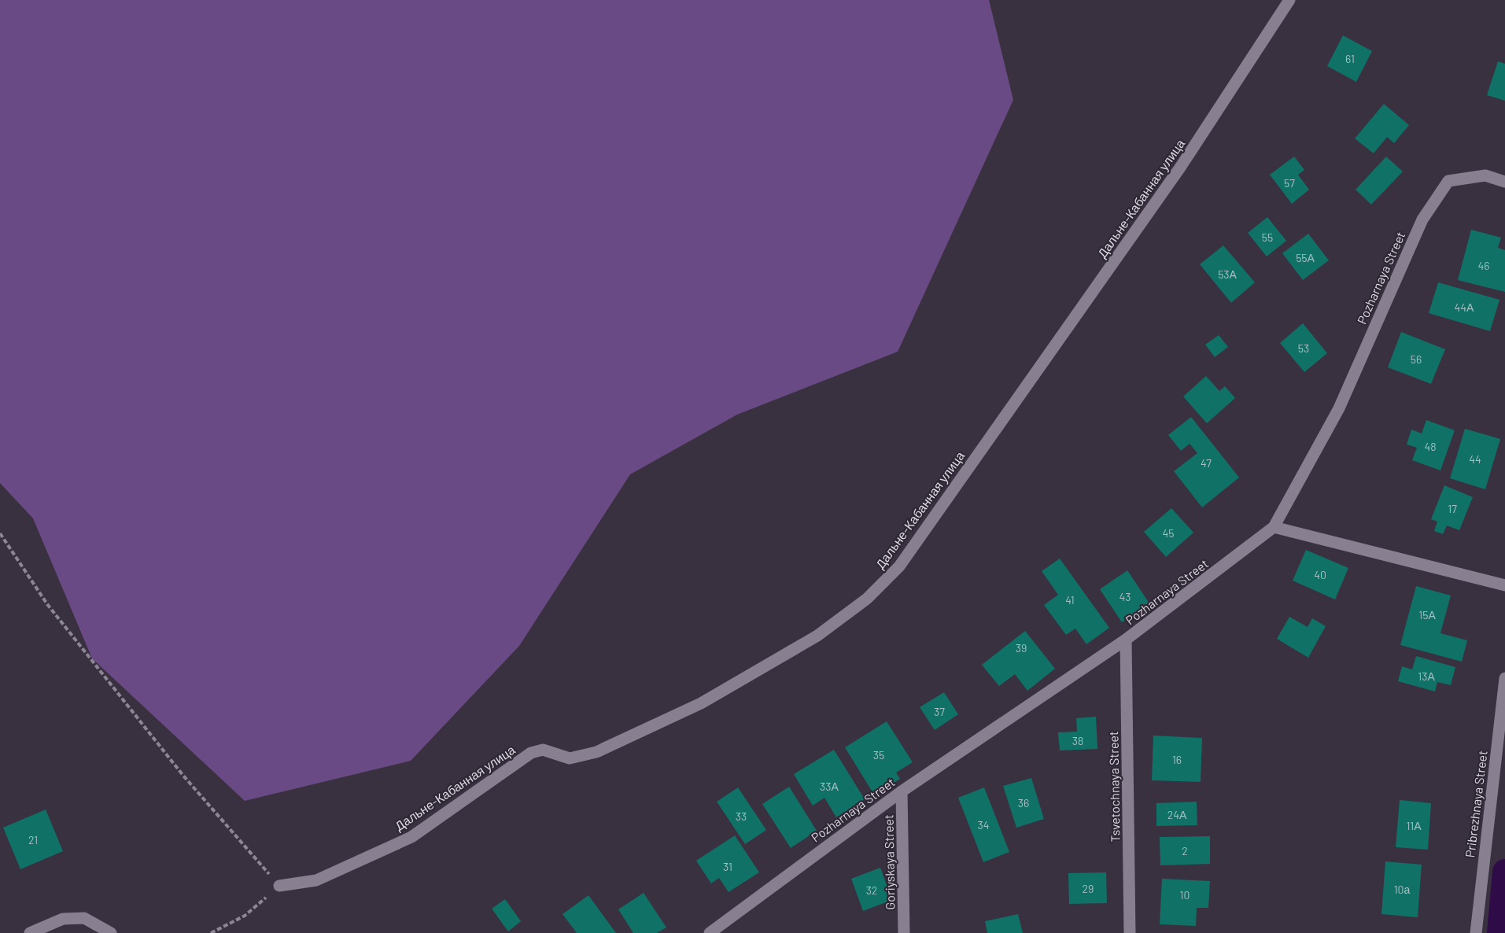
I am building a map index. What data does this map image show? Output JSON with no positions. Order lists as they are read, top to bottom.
{
  "streets": {
    "street": [
      "Дальне-Кабанная улица",
      "Pozharnaya Street",
      "Tsvetochnaya Street",
      "Pribrezhnaya Street",
      "Goriyskaya Street"
    ]
  },
  "crossings": [
    ["Pozharnaya Street", "Tsvetochnaya Street"],
    ["Pozharnaya Street", "Goriyskaya Street"]
  ],
  "house_numbers": [
    "61",
    "57",
    "55",
    "55А",
    "46",
    "53А",
    "44А",
    "53",
    "56",
    "48",
    "44",
    "47",
    "17",
    "45",
    "40",
    "43",
    "41",
    "15А",
    "39",
    "13А",
    "37",
    "38",
    "35",
    "16",
    "33А",
    "36",
    "24А",
    "33",
    "34",
    "11А",
    "21",
    "2",
    "31",
    "29",
    "10а",
    "32",
    "10"
  ]
}
